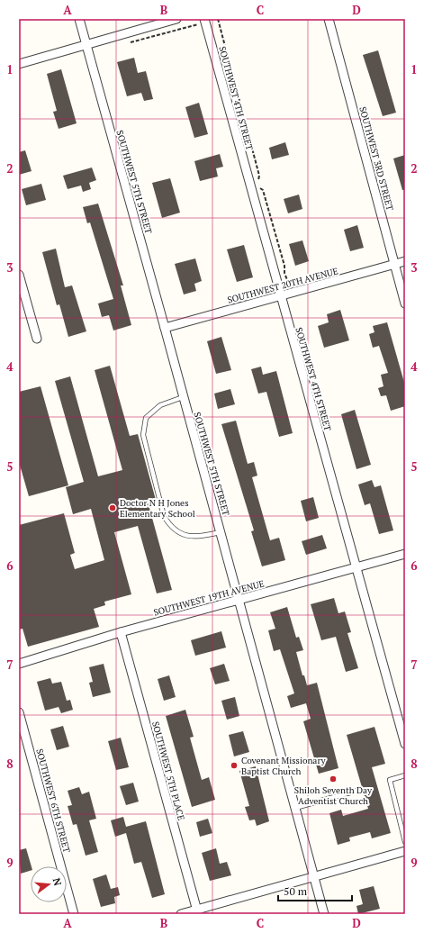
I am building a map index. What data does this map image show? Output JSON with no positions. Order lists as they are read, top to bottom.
{
  "streets": {
    "street": [
      "SOUTHWEST 4TH STREET",
      "SOUTHWEST 3RD STREET",
      "SOUTHWEST 5TH STREET",
      "SOUTHWEST 20TH AVENUE",
      "SOUTHWEST 19TH AVENUE",
      "SOUTHWEST 5TH PLACE",
      "SOUTHWEST 6TH STREET"
    ]
  },
  "crossings": [
    ["SOUTHWEST 4TH STREET", "SOUTHWEST 20TH AVENUE"],
    ["SOUTHWEST 4TH STREET", "SOUTHWEST 19TH AVENUE"],
    ["SOUTHWEST 3RD STREET", "SOUTHWEST 20TH AVENUE"],
    ["SOUTHWEST 5TH STREET", "SOUTHWEST 20TH AVENUE"],
    ["SOUTHWEST 5TH STREET", "SOUTHWEST 19TH AVENUE"],
    ["SOUTHWEST 19TH AVENUE", "SOUTHWEST 5TH PLACE"]
  ],
  "places": ["Doctor N H Jones Elementary School", "Covenant Missionary Baptist Church", "Shiloh Seventh Day Adventist Church"],
  "scale_bar": "50 m",
  "north": "right",
  "grid": {
    "columns": [
      "A",
      "B",
      "C",
      "D"
    ],
    "rows": [
      "1",
      "2",
      "3",
      "4",
      "5",
      "6",
      "7",
      "8",
      "9"
    ]
  }
}
